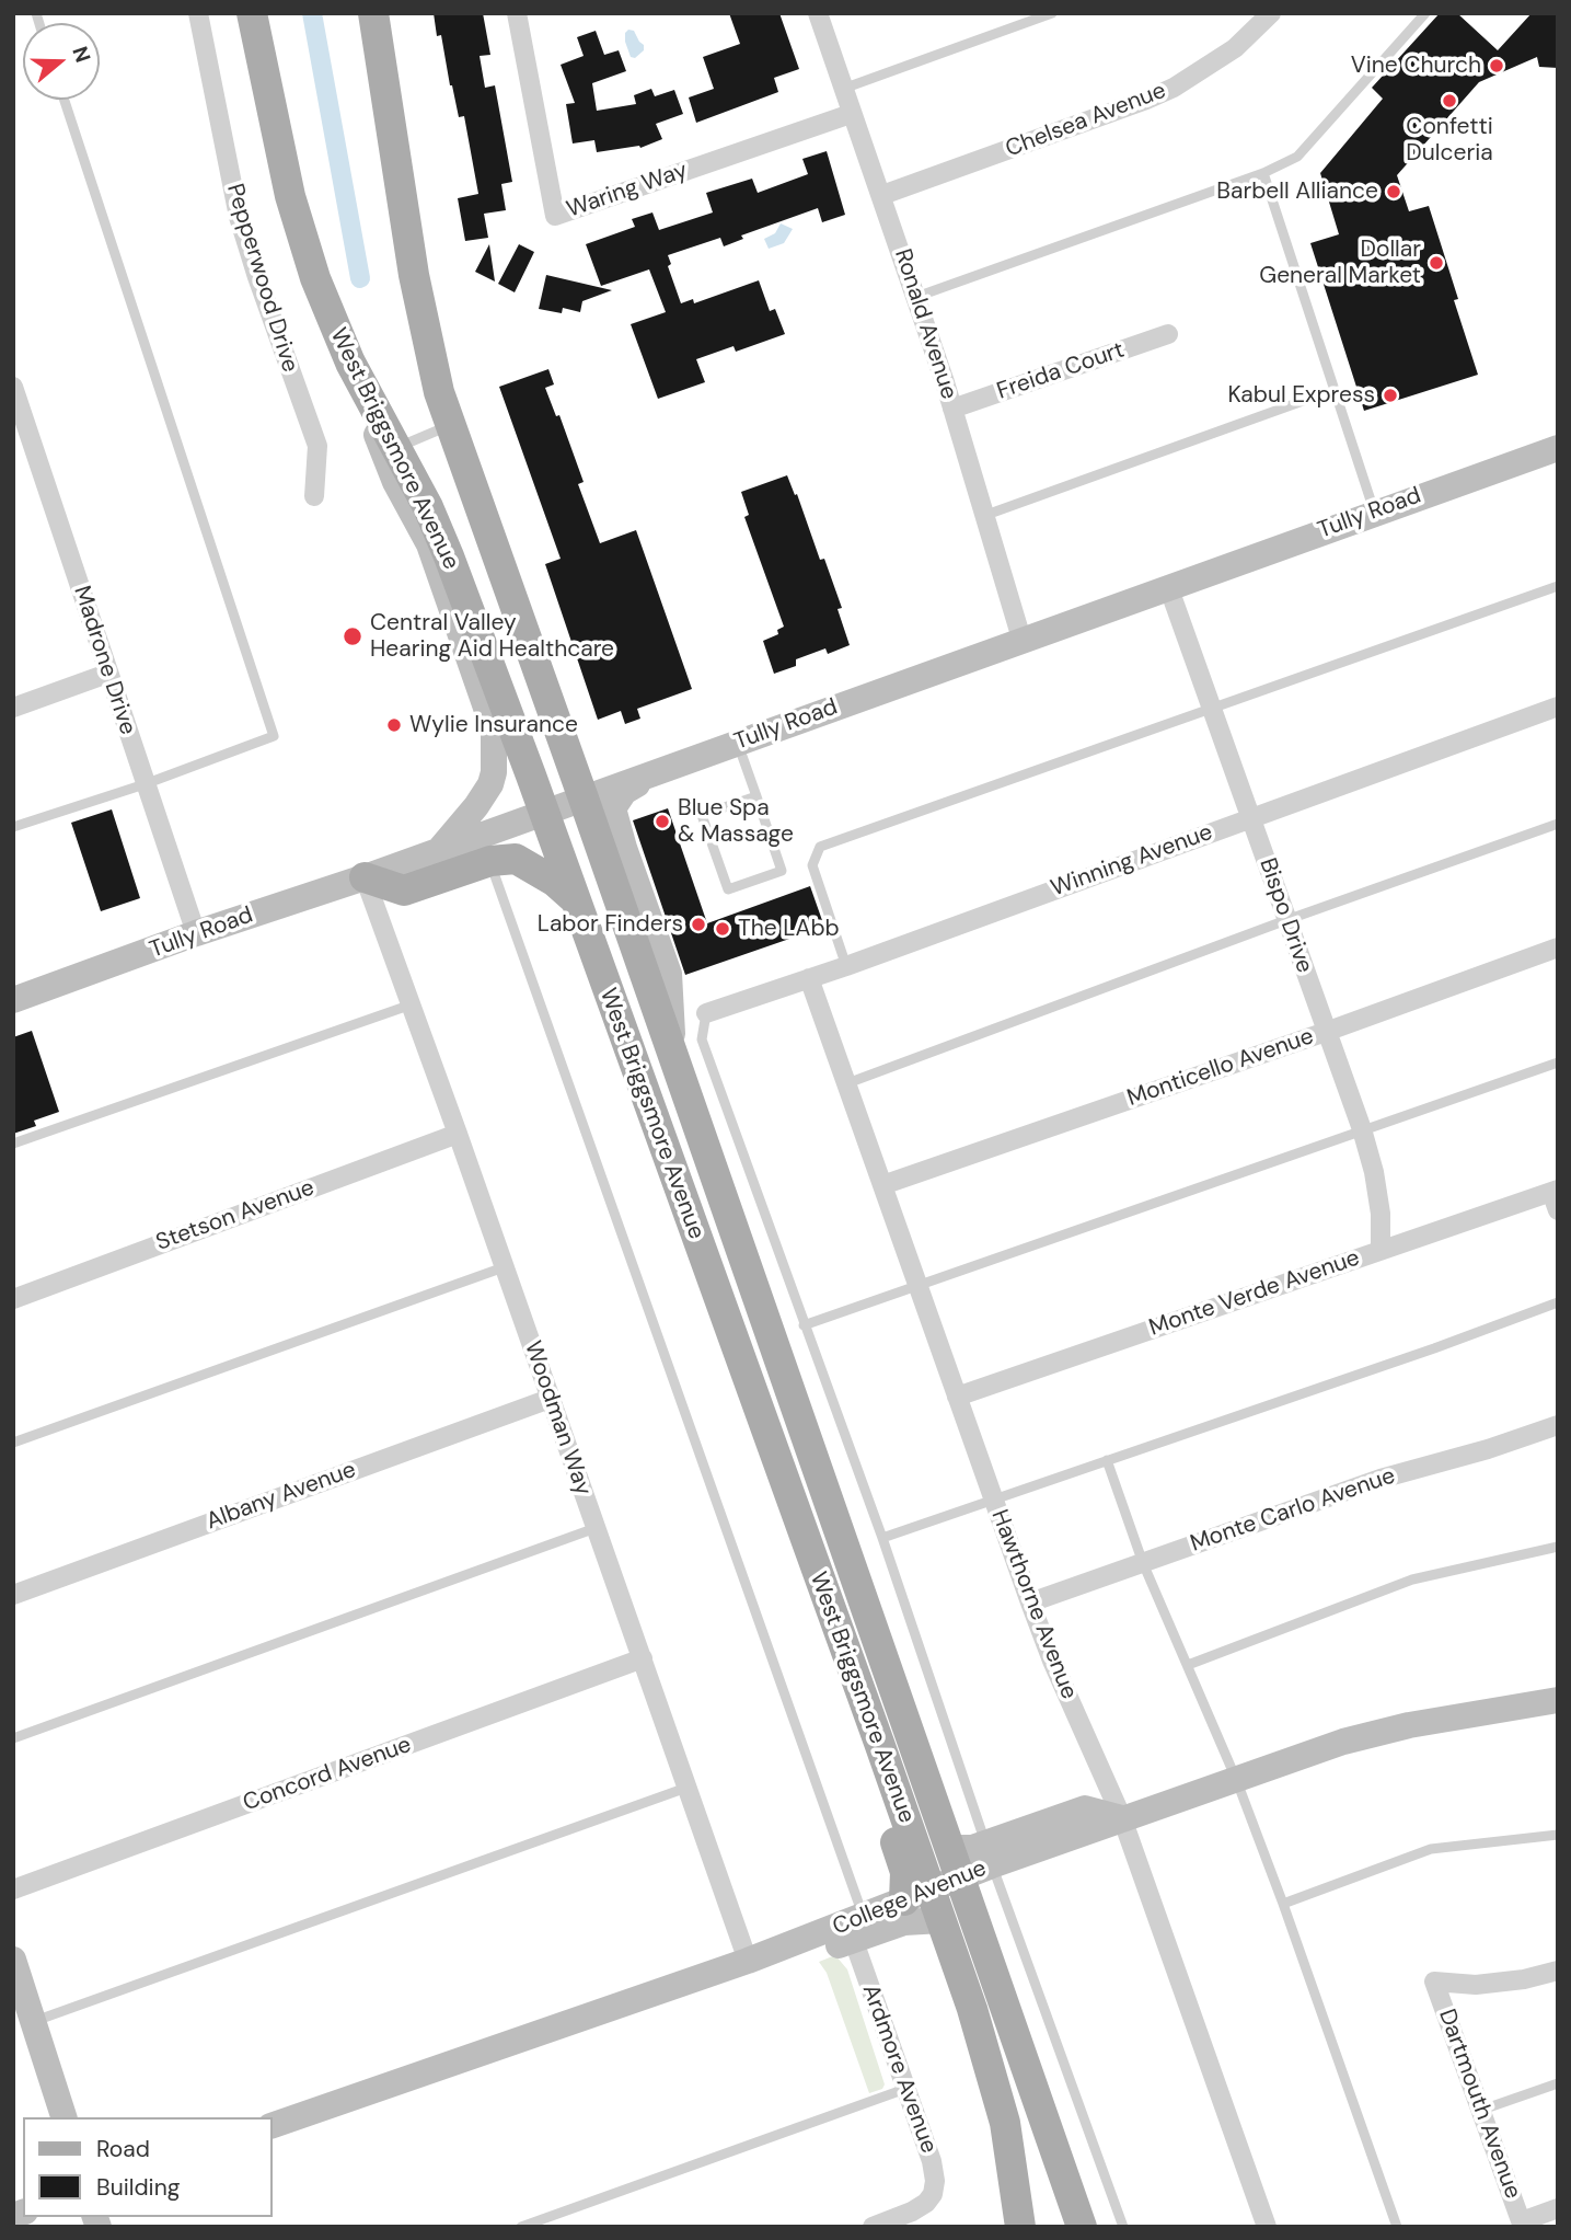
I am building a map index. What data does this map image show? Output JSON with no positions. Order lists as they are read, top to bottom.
{
  "streets": {
    "main road": ["West Briggsmore Avenue", "Tully Road", "College Avenue"],
    "street": [
      "Chelsea Avenue",
      "Waring Way",
      "Pepperwood Drive",
      "Ronald Avenue",
      "Freida Court",
      "Madrone Drive",
      "Winning Avenue",
      "Bispo Drive",
      "Monticello Avenue",
      "Stetson Avenue",
      "Monte Verde Avenue",
      "Woodman Way",
      "Albany Avenue",
      "Monte Carlo Avenue",
      "Hawthorne Avenue",
      "Concord Avenue",
      "Ardmore Avenue",
      "Dartmouth Avenue"
    ]
  },
  "crossings": [
    ["Chelsea Avenue", "Ronald Avenue"],
    ["Waring Way", "Ronald Avenue"],
    ["Ronald Avenue", "Freida Court"],
    ["Ronald Avenue", "Tully Road"],
    ["West Briggsmore Avenue", "Tully Road"],
    ["West Briggsmore Avenue", "College Avenue"],
    ["Tully Road", "Madrone Drive"],
    ["Tully Road", "Bispo Drive"],
    ["Tully Road", "Woodman Way"],
    ["Winning Avenue", "Bispo Drive"],
    ["Winning Avenue", "Hawthorne Avenue"],
    ["Bispo Drive", "Monticello Avenue"],
    ["Bispo Drive", "Monte Verde Avenue"],
    ["Monticello Avenue", "Hawthorne Avenue"],
    ["Stetson Avenue", "Woodman Way"],
    ["Monte Verde Avenue", "Hawthorne Avenue"],
    ["Woodman Way", "Albany Avenue"],
    ["Woodman Way", "Concord Avenue"],
    ["Monte Carlo Avenue", "Hawthorne Avenue"],
    ["Hawthorne Avenue", "College Avenue"],
    ["College Avenue", "Ardmore Avenue"]
  ],
  "places": [
    "Vine Church",
    "Confetti Dulceria",
    "Barbell Alliance",
    "Dollar General Market",
    "Kabul Express",
    "Central Valley Hearing Aid Healthcare",
    "Wylie Insurance",
    "Blue Spa & Massage",
    "Labor Finders",
    "The LAbb"
  ],
  "legend": ["Road", "Building"],
  "north": "right"
}
